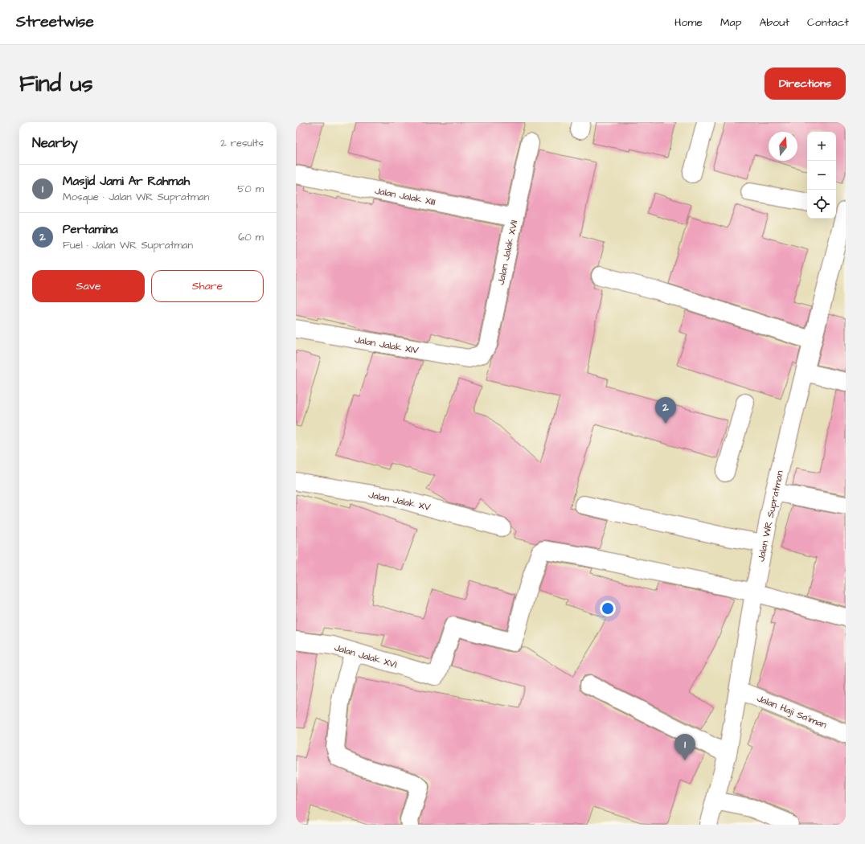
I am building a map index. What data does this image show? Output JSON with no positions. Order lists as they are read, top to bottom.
{
  "streets": {
    "street": [
      "Jalan Jalak XIII",
      "Jalan Jalak XVII",
      "Jalan Jalak XIV",
      "Jalan Jalak XV",
      "Jalan WR Supratman",
      "Jalan Jalak XVI",
      "Jalan Haji Sa'iman"
    ]
  },
  "crossings": [
    ["Jalan Jalak XIII", "Jalan Jalak XVII"],
    ["Jalan Jalak XVII", "Jalan Jalak XIV"],
    ["Jalan WR Supratman", "Jalan Jalak XVI"],
    ["Jalan WR Supratman", "Jalan Haji Sa'iman"]
  ],
  "north": "top",
  "page": {
    "header": "Streetwise",
    "nav": [
      "Home",
      "Map",
      "About",
      "Contact"
    ],
    "buttons": [
      "Directions",
      ["Save", "Share"]
    ],
    "title": "Find us",
    "heading": ["Nearby", "2 results"],
    "map_buttons": ["+", "−"],
    "list": [
      {
        "mark": "1",
        "name": "Masjid Jami Ar Rahmah",
        "note": "Mosque · Jalan WR Supratman",
        "value": "50 m"
      },
      {
        "mark": "2",
        "name": "Pertamina",
        "note": "Fuel · Jalan WR Supratman",
        "value": "60 m"
      }
    ],
    "pins": ["2", "1"]
  }
}
